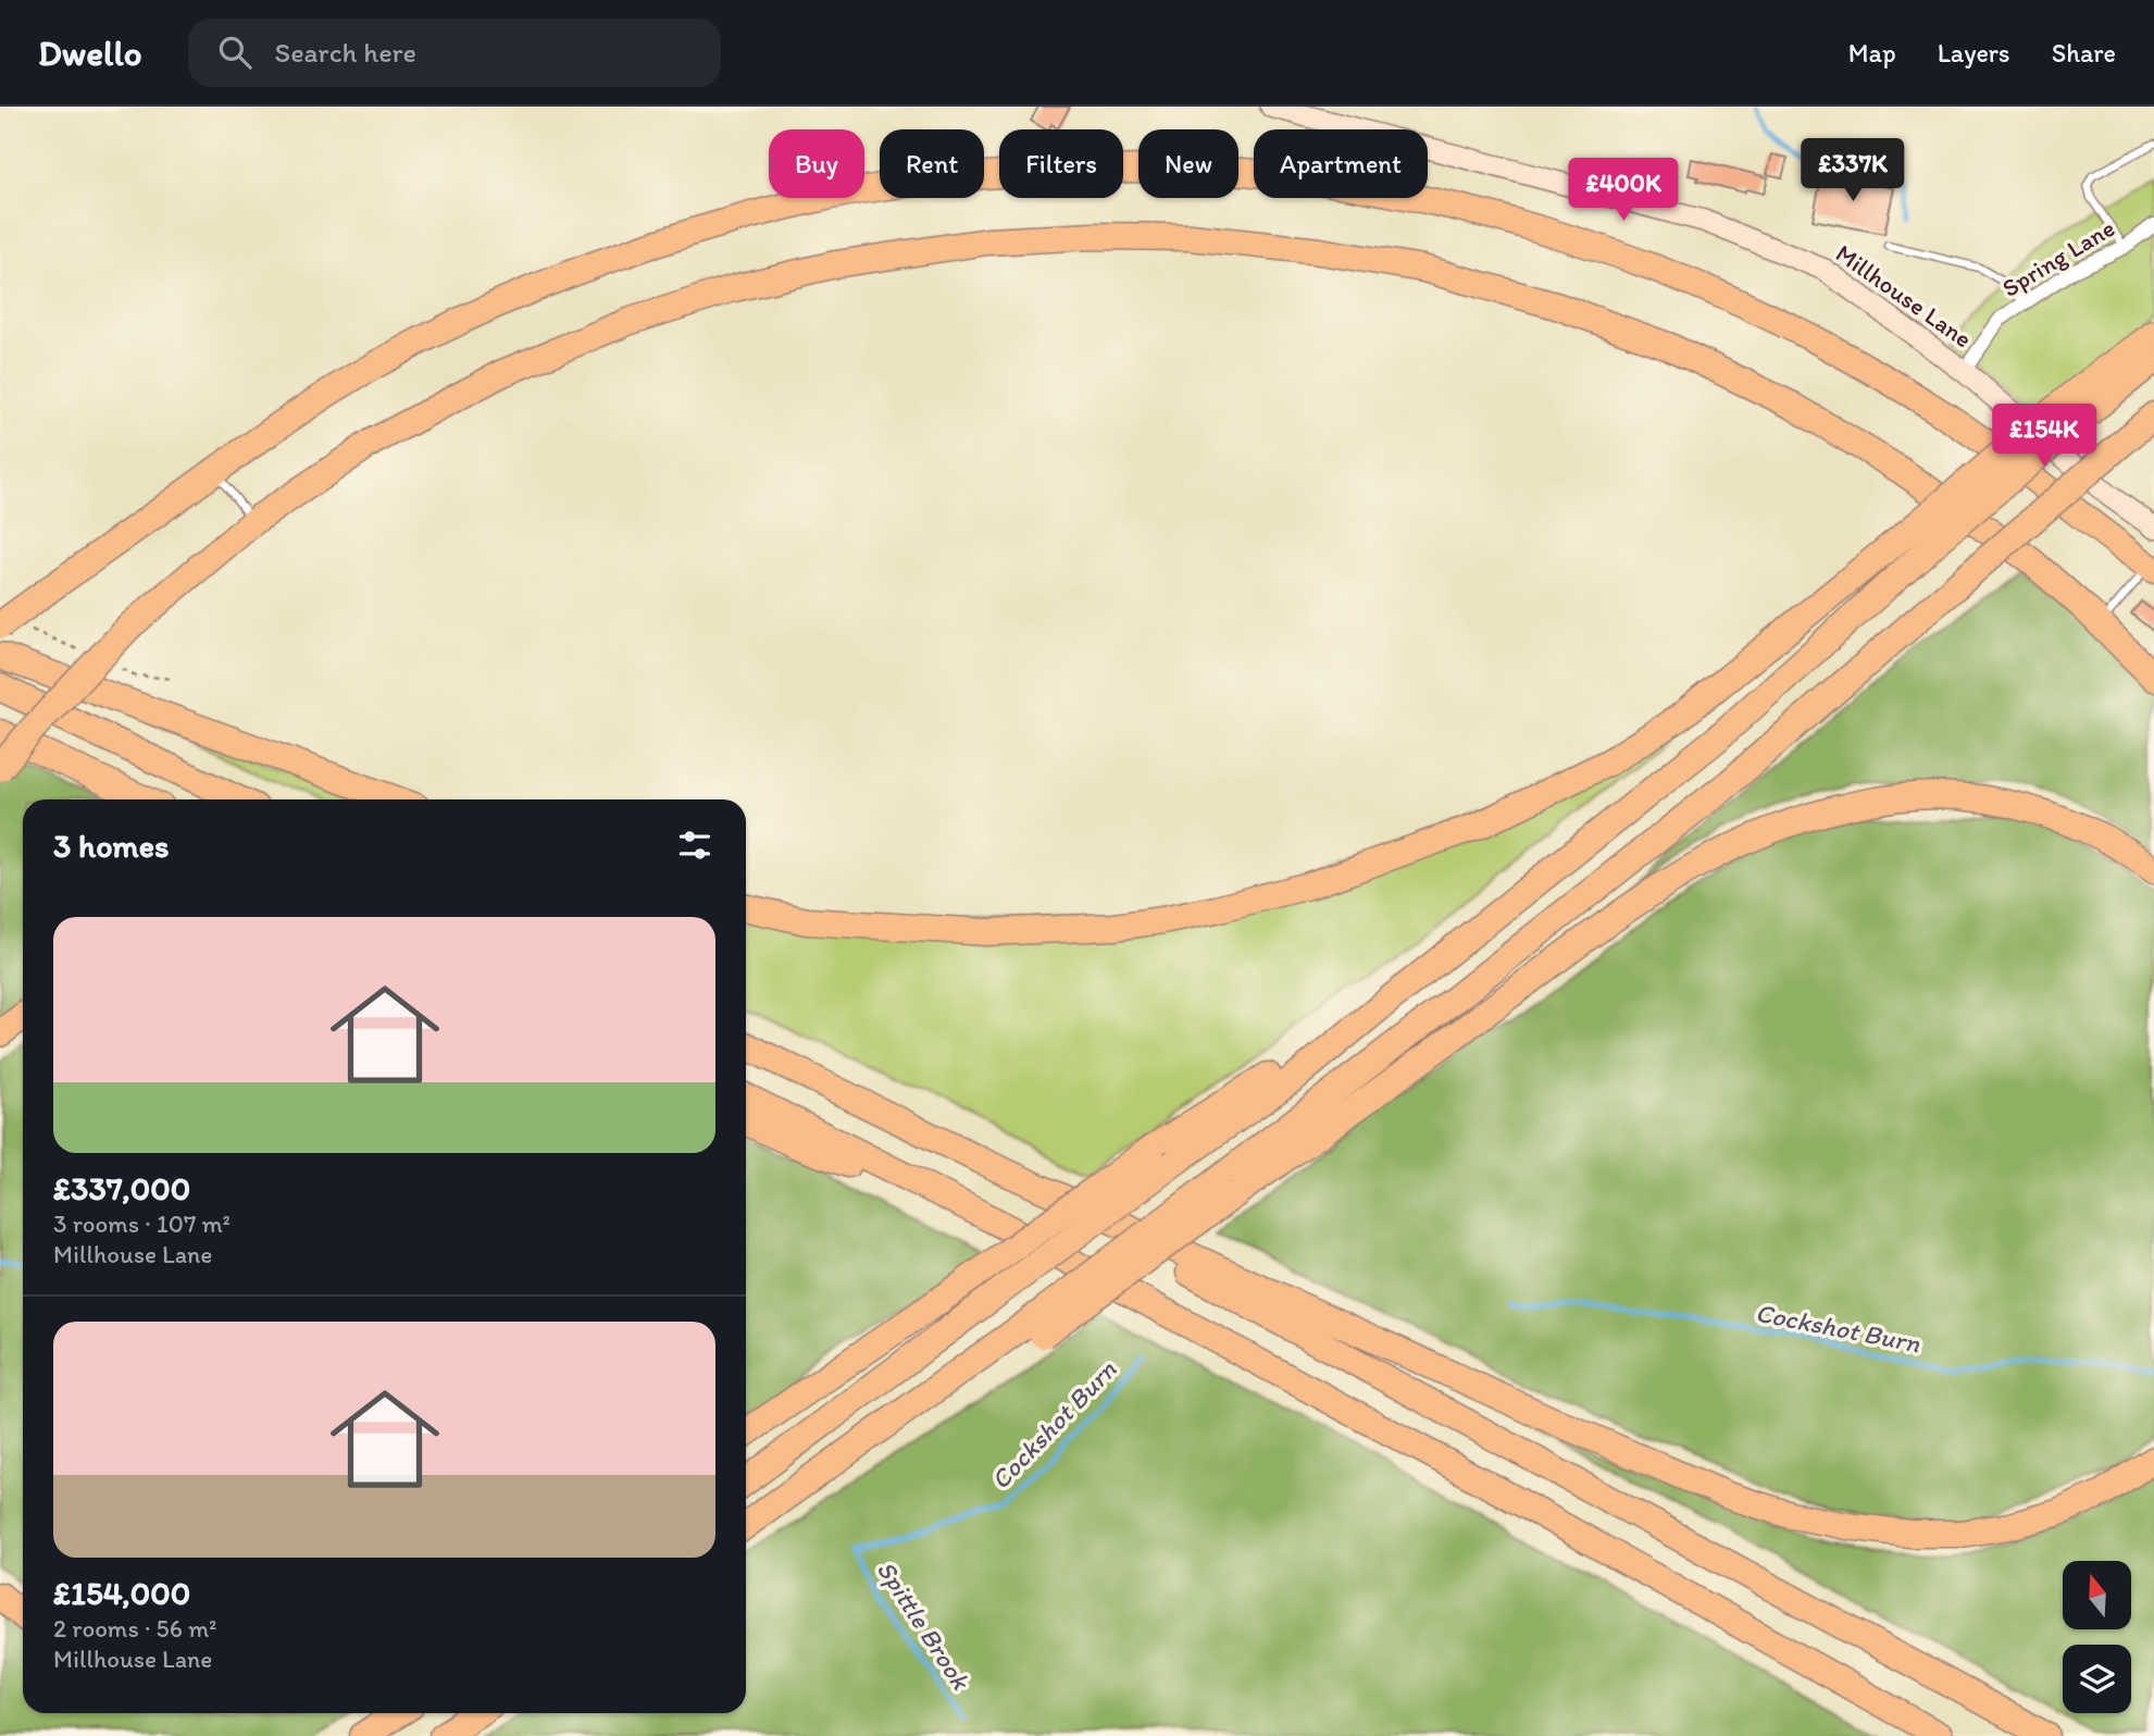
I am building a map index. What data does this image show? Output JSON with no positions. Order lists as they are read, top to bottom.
{
  "streets": {
    "street": ["Spring Lane", "Millhouse Lane"]
  },
  "crossings": [
    ["Spring Lane", "Millhouse Lane"]
  ],
  "water": ["Cockshot Burn", "Spittle Brook"],
  "north": "top",
  "page": {
    "header": "Dwello",
    "search": "Search here",
    "nav": ["Map", "Layers", "Share"],
    "chip": [
      "Buy",
      "Rent",
      "Filters",
      "New",
      "Apartment"
    ],
    "price": ["£337K", "£400K", "£154K"],
    "heading": "3 homes",
    "list": [
      {
        "name": "£337,000",
        "note": "3 rooms · 107 m² · Millhouse Lane"
      },
      {
        "name": "£154,000",
        "note": "2 rooms · 56 m² · Millhouse Lane"
      }
    ]
  }
}
